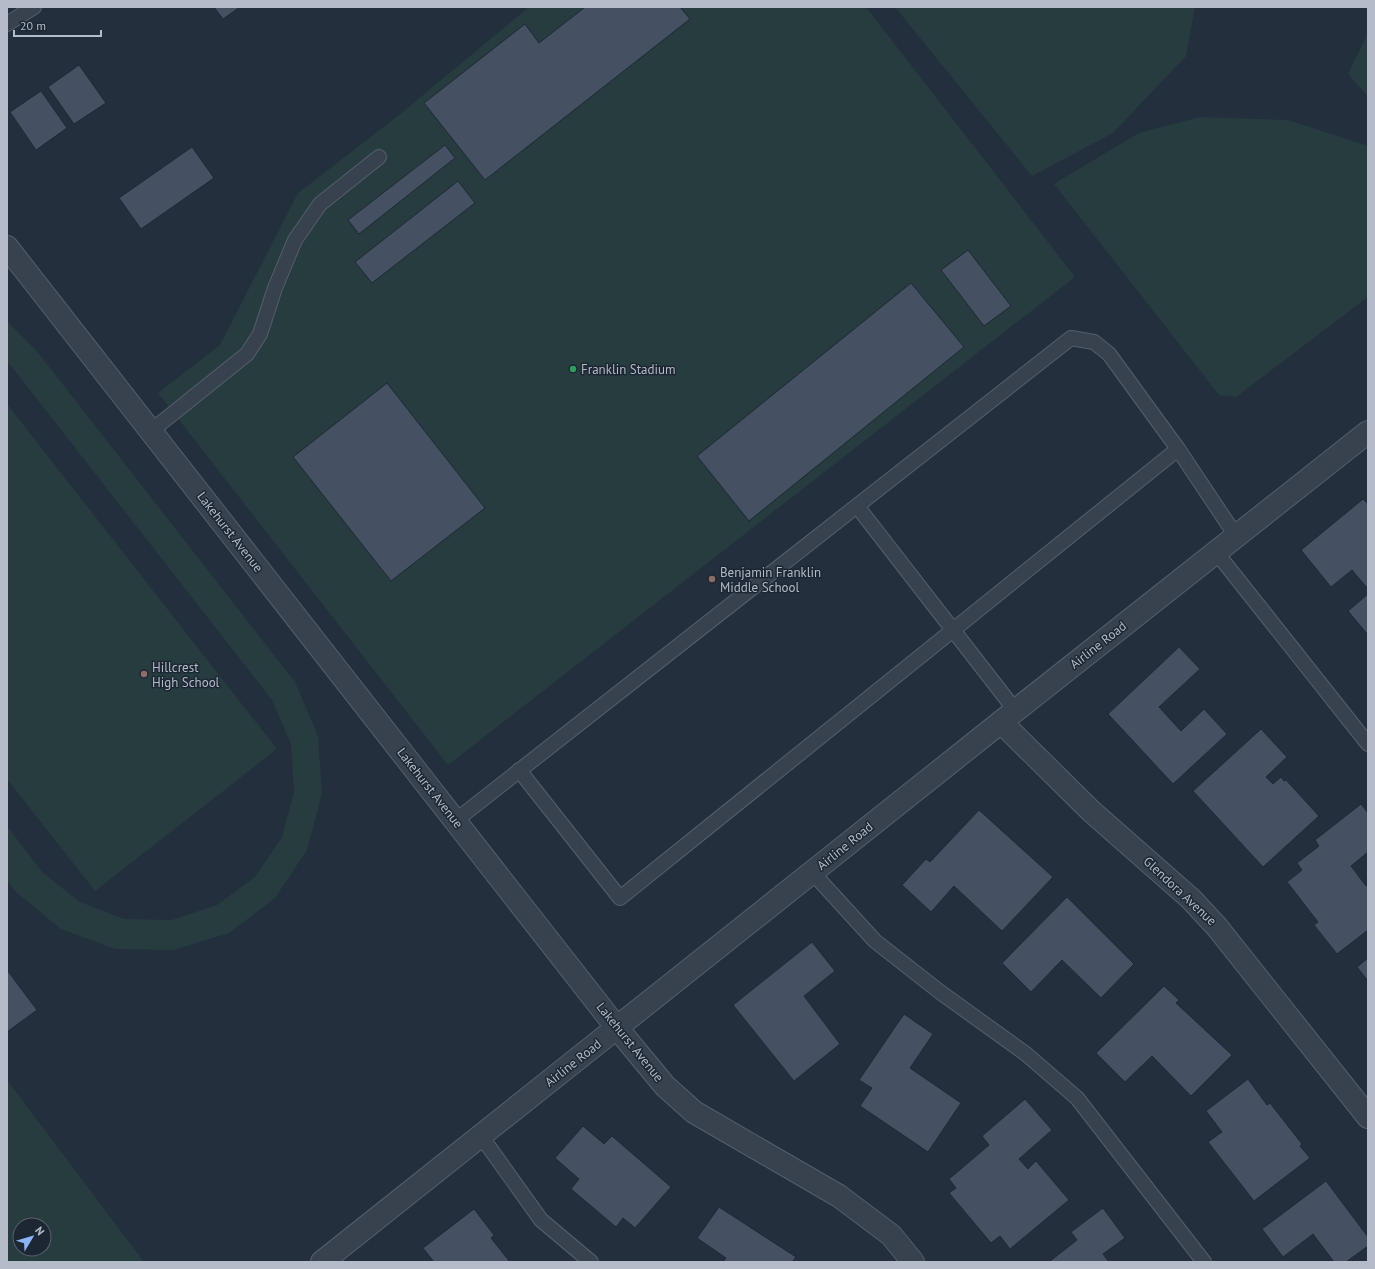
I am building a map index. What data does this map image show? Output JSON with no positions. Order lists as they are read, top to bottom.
{
  "streets": {
    "street": ["Lakehurst Avenue", "Airline Road", "Glendora Avenue"]
  },
  "crossings": [
    ["Lakehurst Avenue", "Airline Road"],
    ["Airline Road", "Glendora Avenue"]
  ],
  "places": ["Franklin Stadium", "Benjamin Franklin Middle School", "Hillcrest High School"],
  "scale_bar": "20 m",
  "north": "top right"
}
